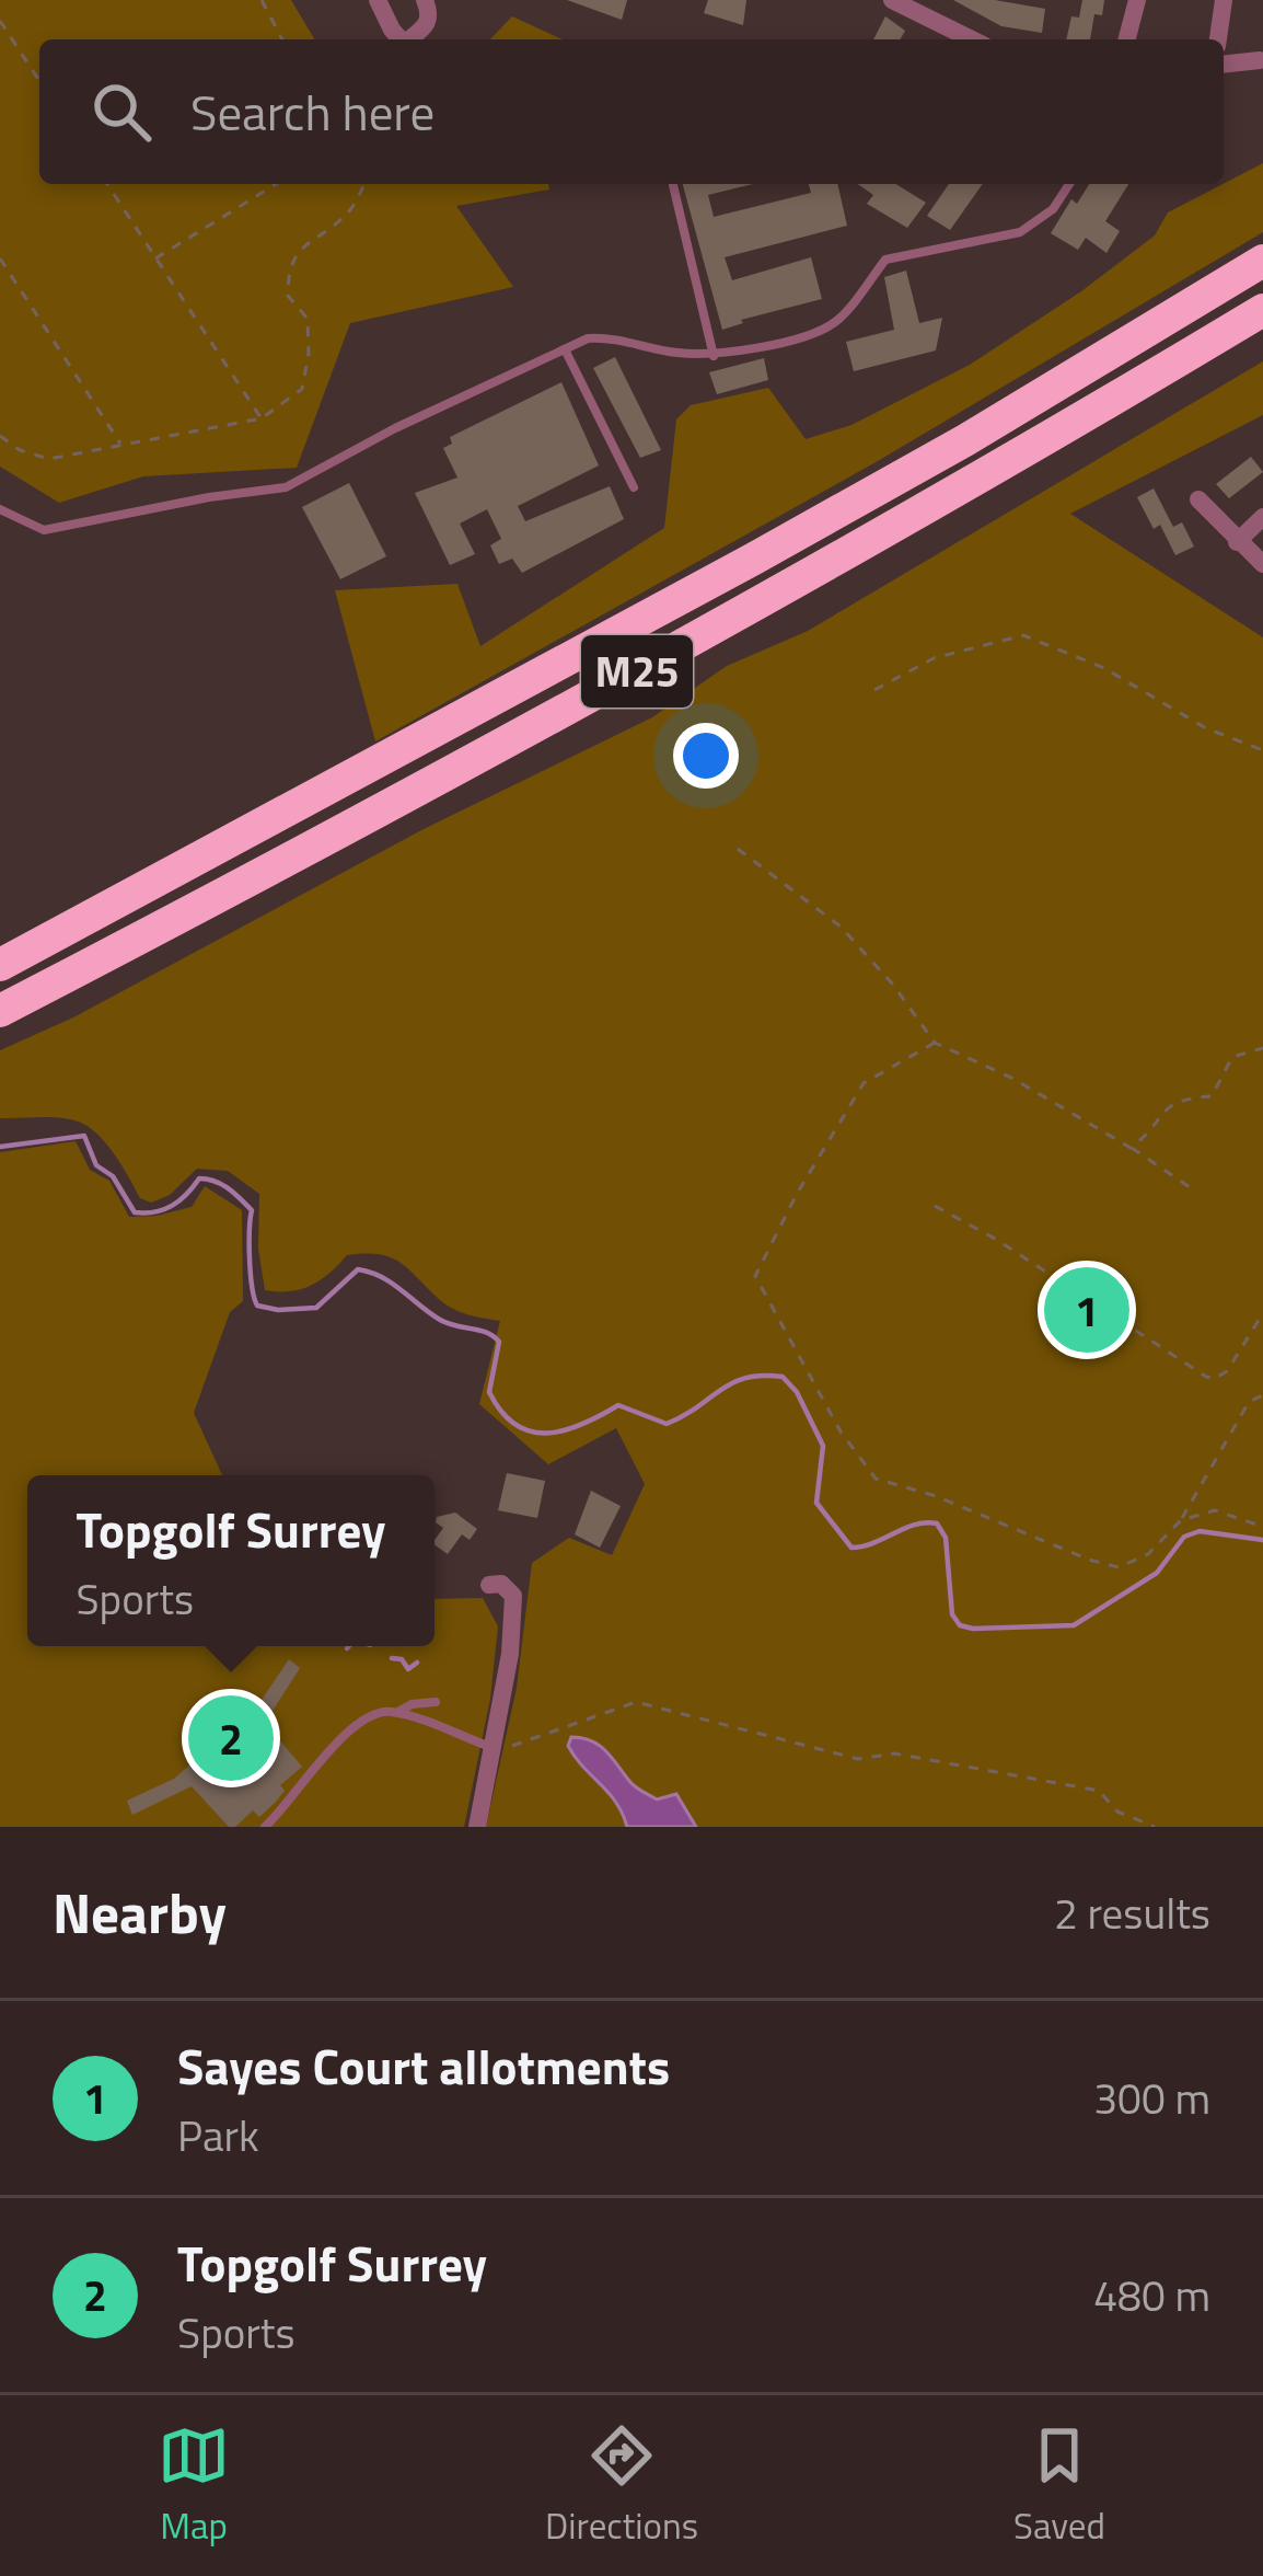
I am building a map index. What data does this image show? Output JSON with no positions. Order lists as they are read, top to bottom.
{
  "streets": {
    "highway": ["M25"]
  },
  "page": {
    "search": "Search here",
    "pins": ["1", "2"],
    "popup": ["Topgolf Surrey", "Sports"],
    "heading": ["Nearby", "2 results"],
    "list": [
      {
        "mark": "1",
        "name": "Sayes Court allotments",
        "note": "Park",
        "value": "300 m"
      },
      {
        "mark": "2",
        "name": "Topgolf Surrey",
        "note": "Sports",
        "value": "480 m"
      }
    ],
    "nav": ["Map", "Directions", "Saved"]
  }
}
